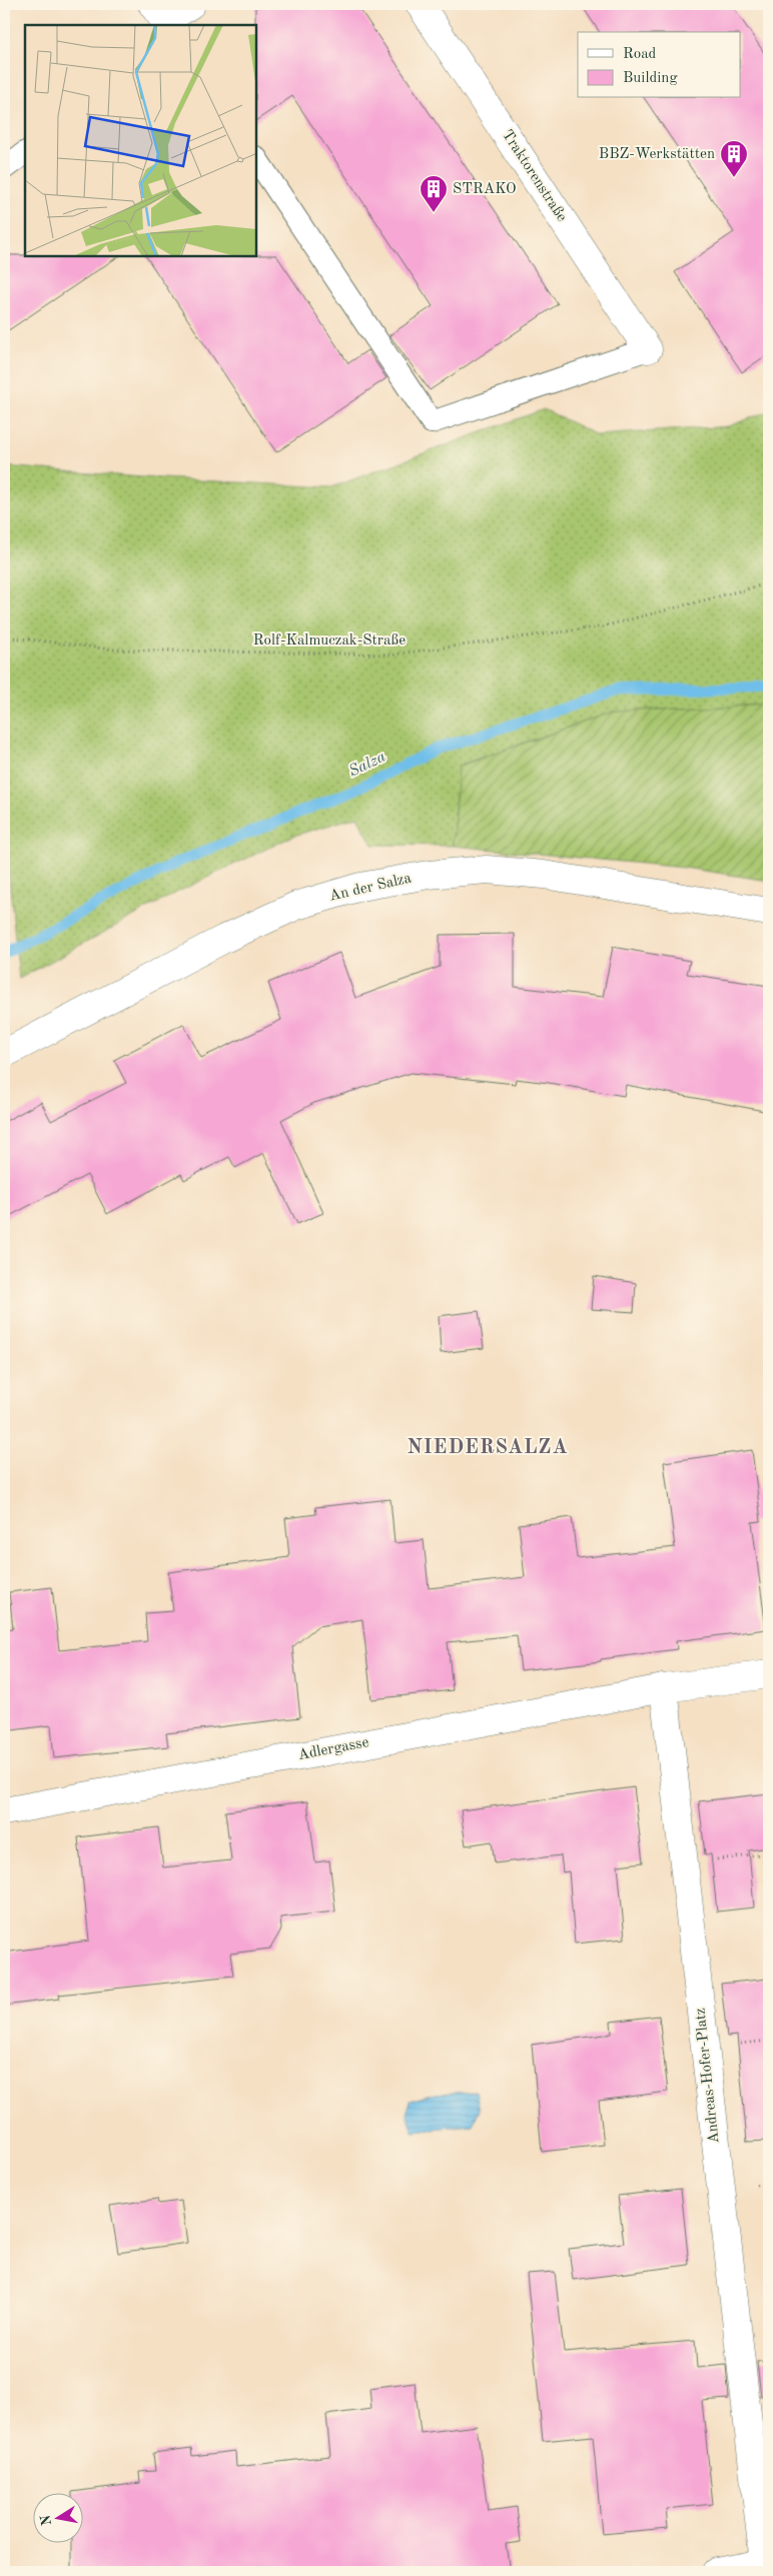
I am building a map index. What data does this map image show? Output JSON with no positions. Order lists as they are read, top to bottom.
{
  "streets": {
    "street": [
      "Traktorenstraße",
      "An der Salza",
      "Adlergasse",
      "Andreas-Hofer-Platz"
    ],
    "path": ["Rolf-Kalmuczak-Straße"]
  },
  "crossings": [
    ["Adlergasse", "Andreas-Hofer-Platz"]
  ],
  "districts": ["NIEDERSALZA"],
  "water": ["Salza"],
  "places": {
    "building": ["BBZ-Werkstätten", "STRAKO"]
  },
  "legend": ["Road", "Building"],
  "north": "left"
}
